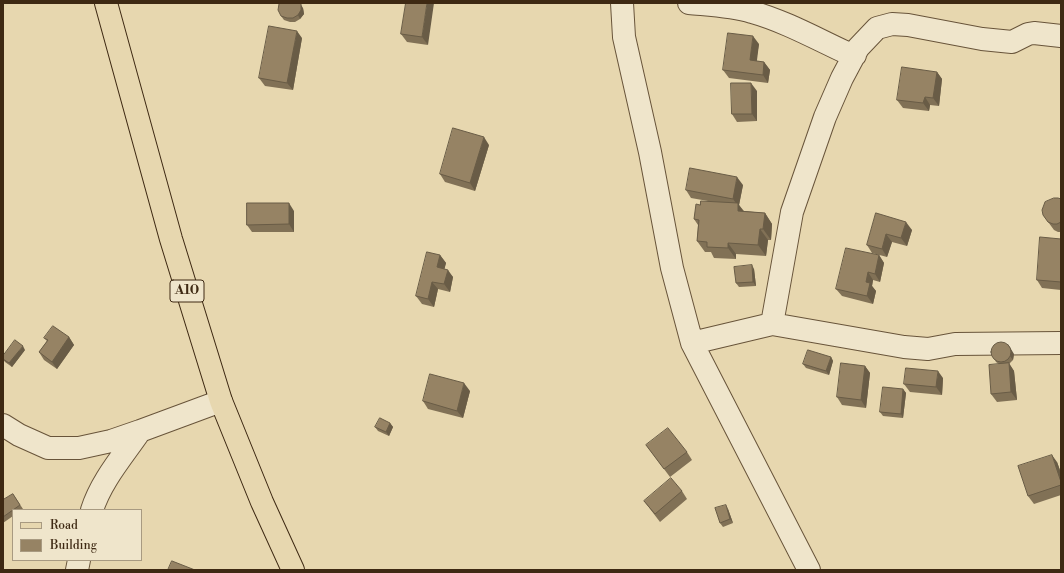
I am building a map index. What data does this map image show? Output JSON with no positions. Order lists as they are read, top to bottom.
{
  "streets": {
    "main road": ["A10"]
  },
  "legend": ["Road", "Building"]
}
